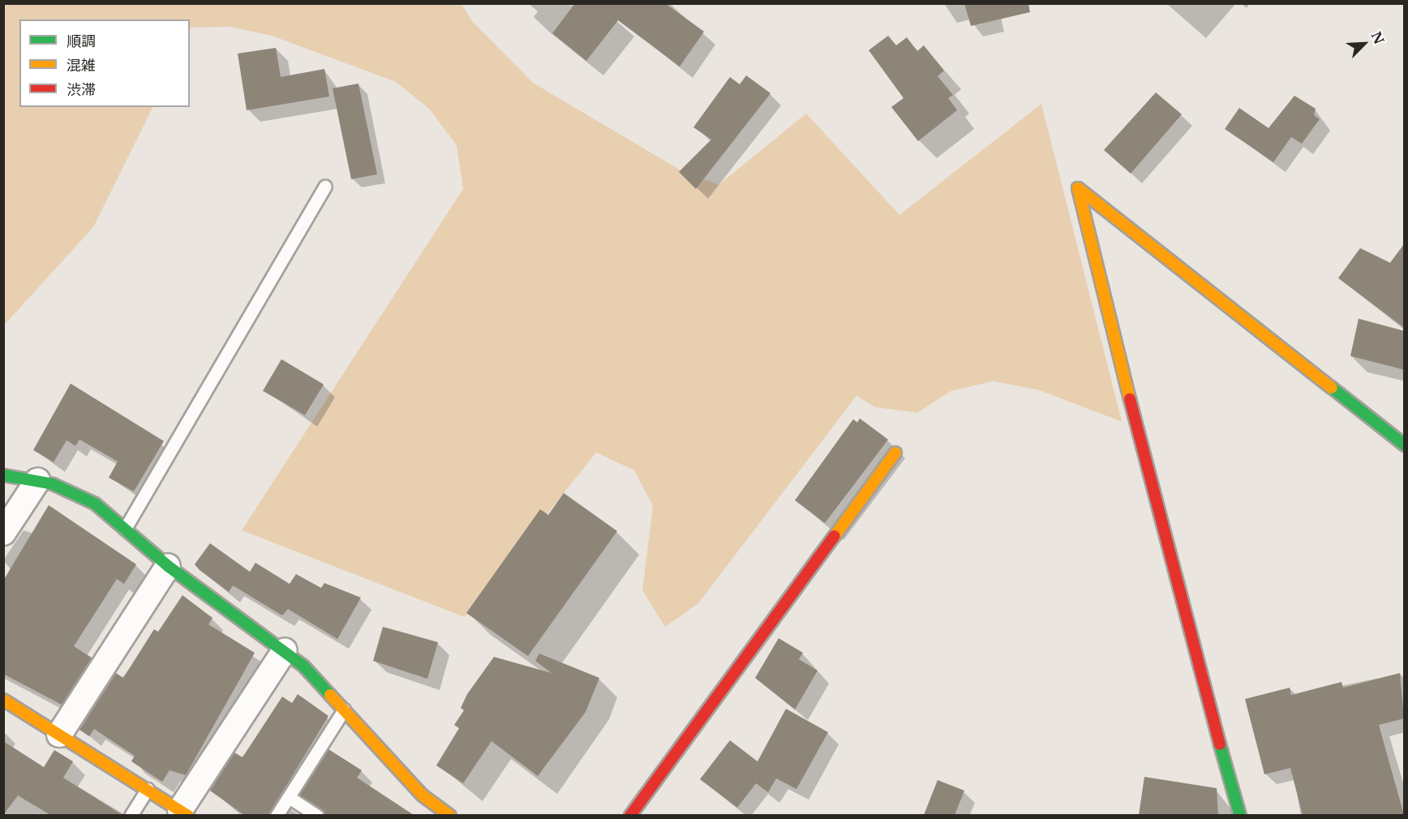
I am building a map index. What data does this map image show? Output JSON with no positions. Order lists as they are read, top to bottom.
{
  "legend": ["順調", "混雑", "渋滞"],
  "north": "top right"
}
